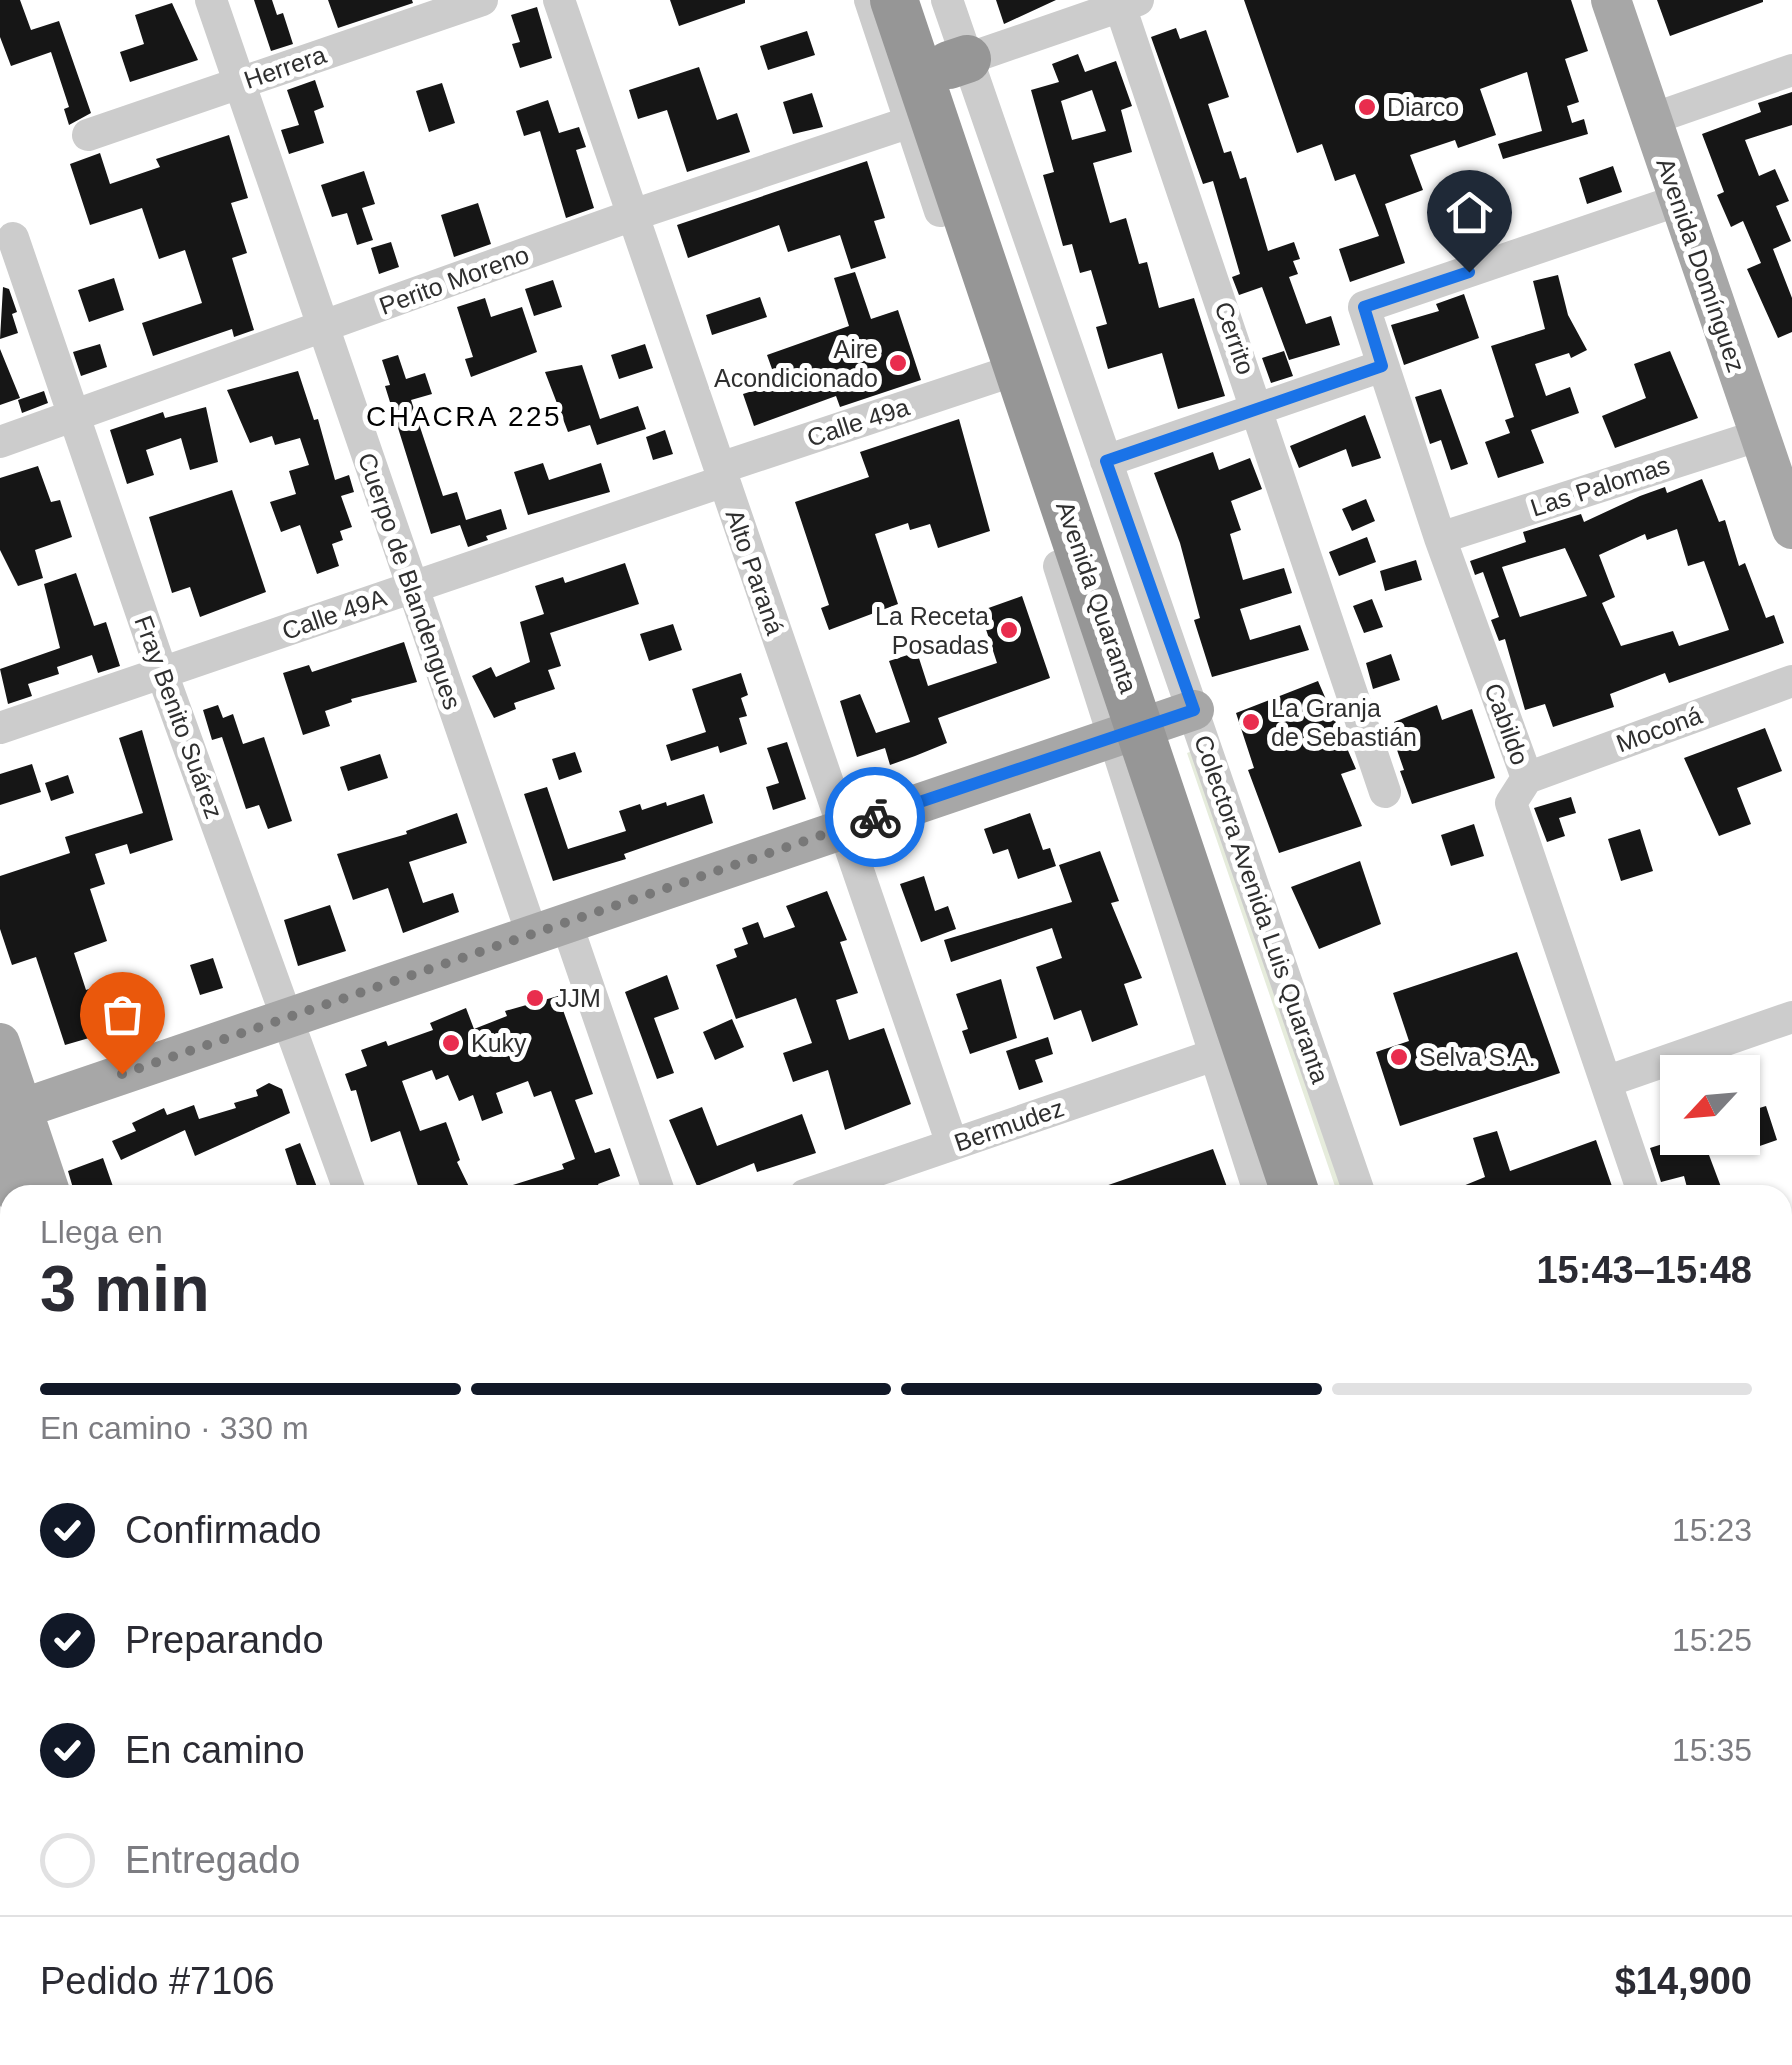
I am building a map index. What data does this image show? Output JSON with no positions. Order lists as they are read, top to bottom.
{
  "streets": {
    "highway": ["Avenida Quaranta"],
    "main road": ["Avenida Domínguez"],
    "street": [
      "Herrera",
      "Perito Moreno",
      "Cerrito",
      "Calle 49a",
      "Las Palomas",
      "Alto Paraná",
      "Cuerpo de Blandengues",
      "Calle 49A",
      "Fray Benito Suárez",
      "Cabildo",
      "Moconá",
      "Colectora Avenida Luis Quaranta",
      "Bermudez"
    ]
  },
  "crossings": [
    ["Herrera", "Cuerpo de Blandengues"],
    ["Avenida Domínguez", "Las Palomas"],
    ["Avenida Domínguez", "Cabildo"],
    ["Perito Moreno", "Alto Paraná"],
    ["Perito Moreno", "Cuerpo de Blandengues"],
    ["Perito Moreno", "Fray Benito Suárez"],
    ["Perito Moreno", "Colectora Avenida Luis Quaranta"],
    ["Calle 49a", "Alto Paraná"],
    ["Calle 49a", "Calle 49A"],
    ["Calle 49a", "Colectora Avenida Luis Quaranta"],
    ["Las Palomas", "Cabildo"],
    ["Alto Paraná", "Calle 49A"],
    ["Alto Paraná", "Bermudez"],
    ["Cuerpo de Blandengues", "Calle 49A"],
    ["Avenida Quaranta", "Colectora Avenida Luis Quaranta"],
    ["Calle 49A", "Fray Benito Suárez"],
    ["Cabildo", "Moconá"],
    ["Colectora Avenida Luis Quaranta", "Bermudez"]
  ],
  "districts": ["CHACRA 225"],
  "places": [
    "Diarco",
    "Aire Acondicionado",
    "La Receta Posadas",
    "La Granja de Sebastián",
    "JJM",
    "Kuky",
    "Selva S.A."
  ],
  "north": "bottom left",
  "page": {
    "heading": ["3 min", "Llega en", "15:43–15:48"],
    "panel": ["Pedido #7106", "$14,900"],
    "bar": "En camino · 330 m",
    "list": [
      ["Confirmado", "15:23"],
      ["Preparando", "15:25"],
      ["En camino", "15:35"],
      "Entregado"
    ]
  }
}
